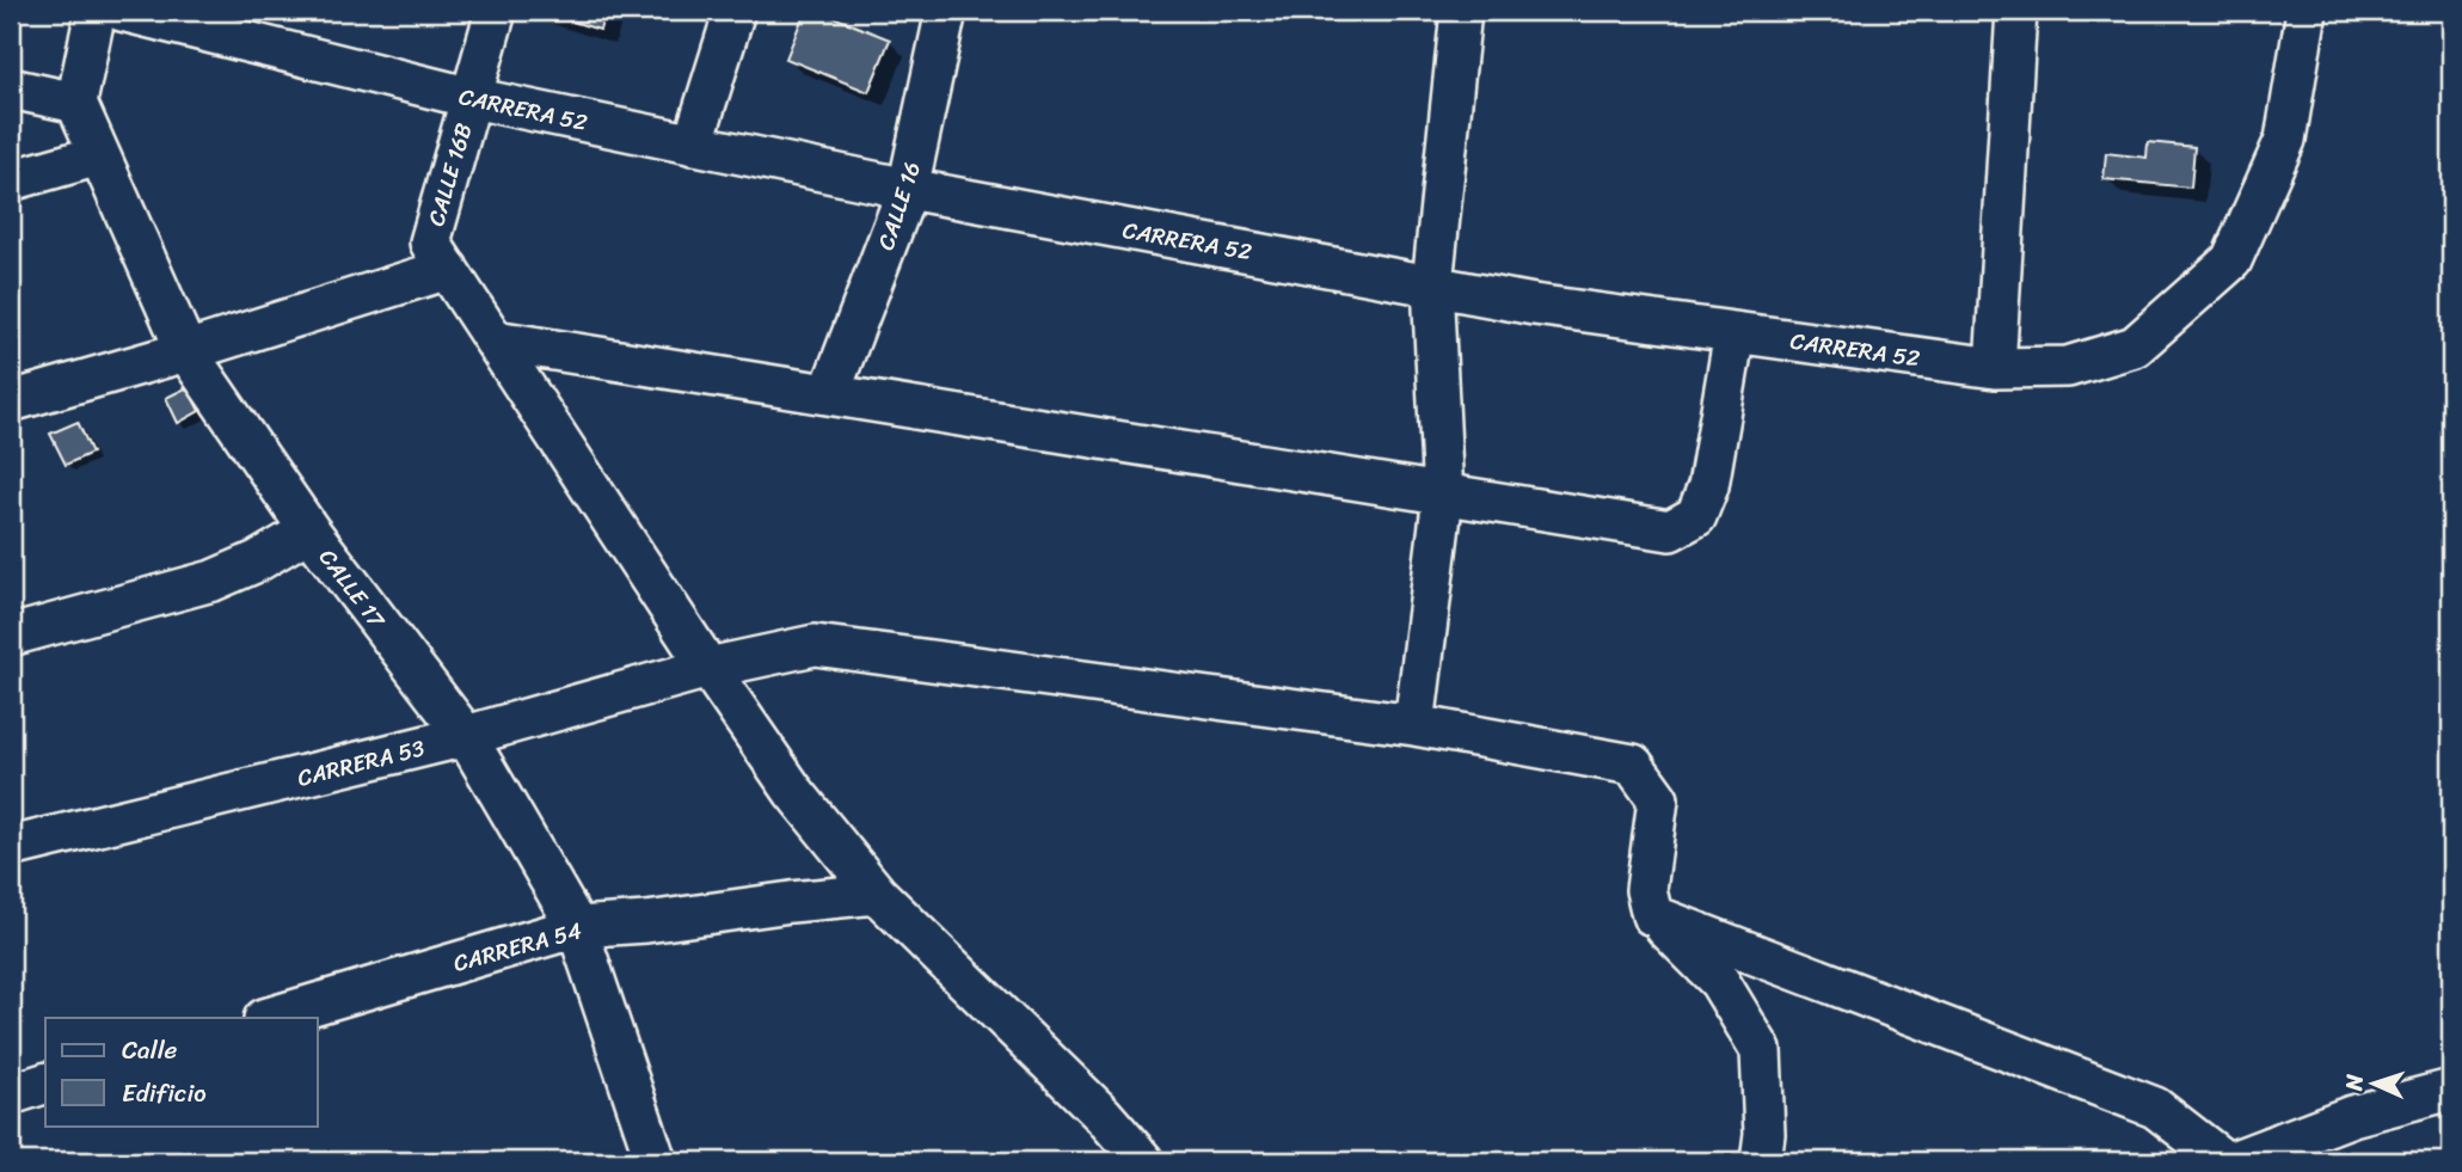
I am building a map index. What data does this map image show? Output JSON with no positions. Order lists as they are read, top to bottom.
{
  "streets": {
    "street": [
      "CARRERA 52",
      "CALLE 16B",
      "CALLE 16",
      "CALLE 17",
      "CARRERA 53",
      "CARRERA 54"
    ]
  },
  "crossings": [
    ["CARRERA 52", "CALLE 16B"],
    ["CARRERA 52", "CALLE 16"],
    ["CALLE 17", "CARRERA 53"],
    ["CALLE 17", "CARRERA 54"]
  ],
  "legend": ["Calle", "Edificio"],
  "north": "left"
}
